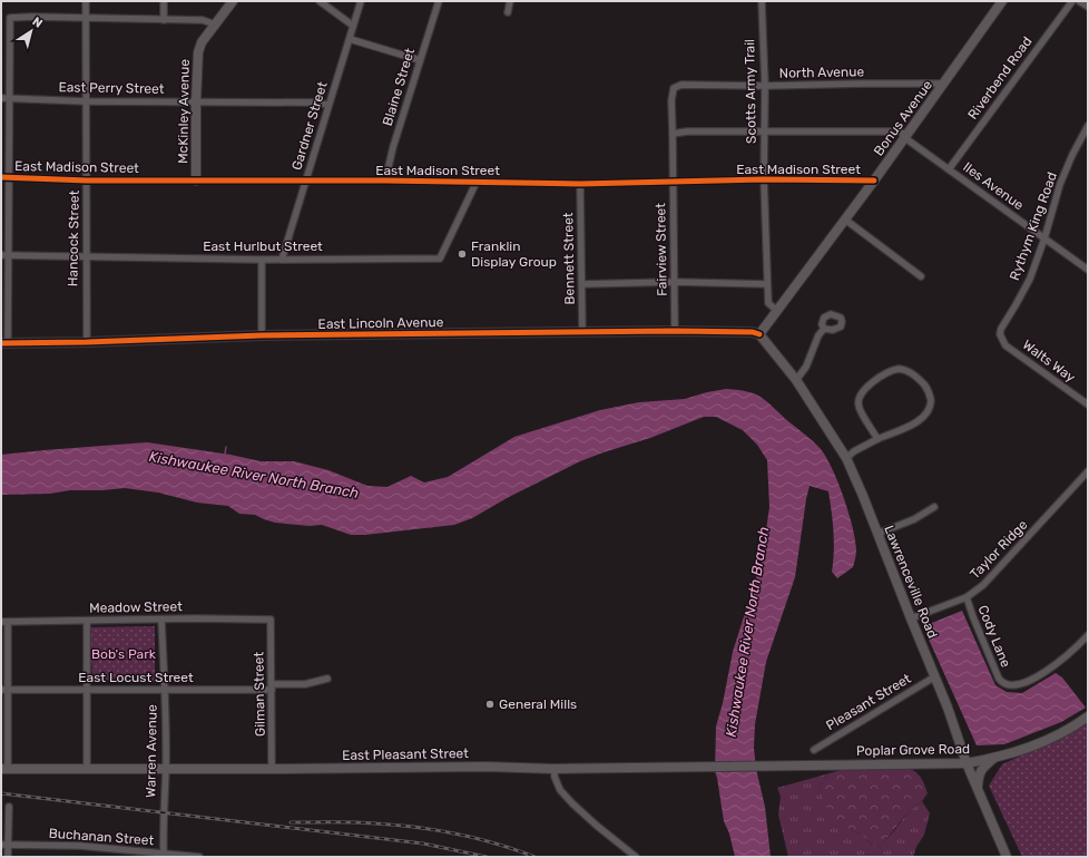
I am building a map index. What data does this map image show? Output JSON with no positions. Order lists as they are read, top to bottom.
{
  "streets": {
    "street": [
      "North Avenue",
      "Riverbend Road",
      "Blaine Street",
      "East Perry Street",
      "Scotts Army Trail",
      "McKinley Avenue",
      "Bonus Avenue",
      "Gardner Street",
      "East Madison Street",
      "Iles Avenue",
      "Rythym King Road",
      "Hancock Street",
      "East Hurlbut Street",
      "Fairview Street",
      "Bennett Street",
      "East Lincoln Avenue",
      "Walts Way",
      "Taylor Ridge",
      "Lawrenceville Road",
      "Meadow Street",
      "Cody Lane",
      "East Locust Street",
      "Gilman Street",
      "Pleasant Street",
      "Poplar Grove Road",
      "Warren Avenue",
      "East Pleasant Street",
      "Buchanan Street"
    ]
  },
  "crossings": [
    ["North Avenue", "Scotts Army Trail"],
    ["North Avenue", "Bonus Avenue"],
    ["North Avenue", "Fairview Street"],
    ["Riverbend Road", "Iles Avenue"],
    ["Blaine Street", "East Madison Street"],
    ["East Perry Street", "McKinley Avenue"],
    ["East Perry Street", "Gardner Street"],
    ["East Perry Street", "Hancock Street"],
    ["Scotts Army Trail", "Bonus Avenue"],
    ["Scotts Army Trail", "East Madison Street"],
    ["Scotts Army Trail", "Iles Avenue"],
    ["McKinley Avenue", "East Madison Street"],
    ["Bonus Avenue", "East Madison Street"],
    ["Bonus Avenue", "Iles Avenue"],
    ["Bonus Avenue", "East Lincoln Avenue"],
    ["Bonus Avenue", "Lawrenceville Road"],
    ["Gardner Street", "East Madison Street"],
    ["Gardner Street", "East Hurlbut Street"],
    ["East Madison Street", "Hancock Street"],
    ["East Madison Street", "East Hurlbut Street"],
    ["East Madison Street", "Fairview Street"],
    ["East Madison Street", "Bennett Street"],
    ["Iles Avenue", "Rythym King Road"],
    ["Iles Avenue", "Fairview Street"],
    ["Rythym King Road", "Walts Way"],
    ["Hancock Street", "East Hurlbut Street"],
    ["Hancock Street", "East Lincoln Avenue"],
    ["Fairview Street", "East Lincoln Avenue"],
    ["Bennett Street", "East Lincoln Avenue"],
    ["East Lincoln Avenue", "Lawrenceville Road"],
    ["Taylor Ridge", "Lawrenceville Road"],
    ["Taylor Ridge", "Cody Lane"],
    ["Lawrenceville Road", "Pleasant Street"],
    ["Lawrenceville Road", "Poplar Grove Road"],
    ["Meadow Street", "Gilman Street"],
    ["Meadow Street", "Warren Avenue"],
    ["East Locust Street", "Gilman Street"],
    ["East Locust Street", "Warren Avenue"],
    ["Gilman Street", "East Pleasant Street"],
    ["Poplar Grove Road", "East Pleasant Street"],
    ["Warren Avenue", "East Pleasant Street"],
    ["Warren Avenue", "Buchanan Street"]
  ],
  "water": ["Kishwaukee River North Branch"],
  "parks": ["Bob's Park"],
  "places": ["Franklin Display Group", "General Mills"],
  "north": "top right"
}
